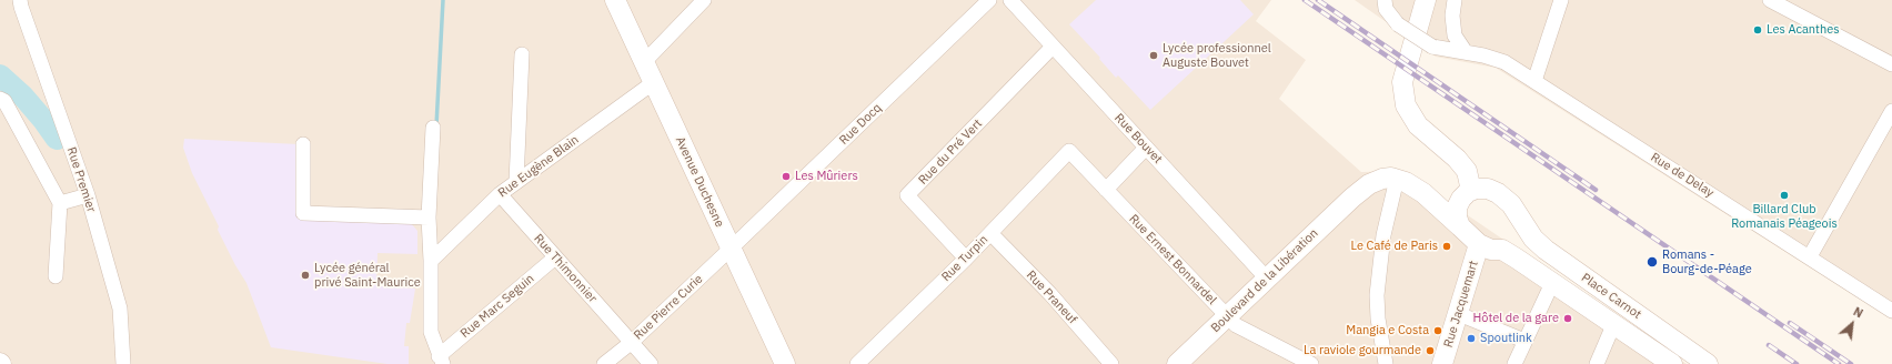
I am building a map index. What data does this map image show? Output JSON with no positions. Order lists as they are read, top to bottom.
{
  "streets": {
    "main road": [
      "Avenue Duchesne",
      "Boulevard de la Libération",
      "Place Carnot",
      "Rue Jacquemart"
    ],
    "street": [
      "Rue Docq",
      "Rue Bouvet",
      "Rue du Pré Vert",
      "Rue Eugène Blain",
      "Rue de Delay",
      "Rue Premier",
      "Rue Turpin",
      "Rue Ernest Bonnardel",
      "Rue Thimonnier",
      "Rue Praneuf",
      "Rue Marc Seguin",
      "Rue Pierre Curie"
    ]
  },
  "crossings": [
    ["Rue Docq", "Avenue Duchesne"],
    ["Rue Docq", "Rue Pierre Curie"],
    ["Rue Bouvet", "Rue du Pré Vert"],
    ["Rue Bouvet", "Boulevard de la Libération"],
    ["Rue du Pré Vert", "Rue Turpin"],
    ["Rue Eugène Blain", "Avenue Duchesne"],
    ["Rue Eugène Blain", "Rue Thimonnier"],
    ["Avenue Duchesne", "Rue Pierre Curie"],
    ["Rue Turpin", "Rue Ernest Bonnardel"],
    ["Rue Turpin", "Rue Praneuf"],
    ["Rue Ernest Bonnardel", "Boulevard de la Libération"],
    ["Rue Thimonnier", "Rue Marc Seguin"],
    ["Rue Thimonnier", "Rue Pierre Curie"],
    ["Place Carnot", "Rue Jacquemart"]
  ],
  "places": [
    "Les Acanthes",
    "Lycée professionnel Auguste Bouvet",
    "Les Mûriers",
    "Billard Club Romanais Péageois",
    "Le Café de Paris",
    "Romans - Bourg-de-Péage",
    "Lycée général privé Saint-Maurice",
    "Hôtel de la gare",
    "Mangia e Costa",
    "Spoutlink",
    "La raviole gourmande"
  ],
  "north": "top right"
}
